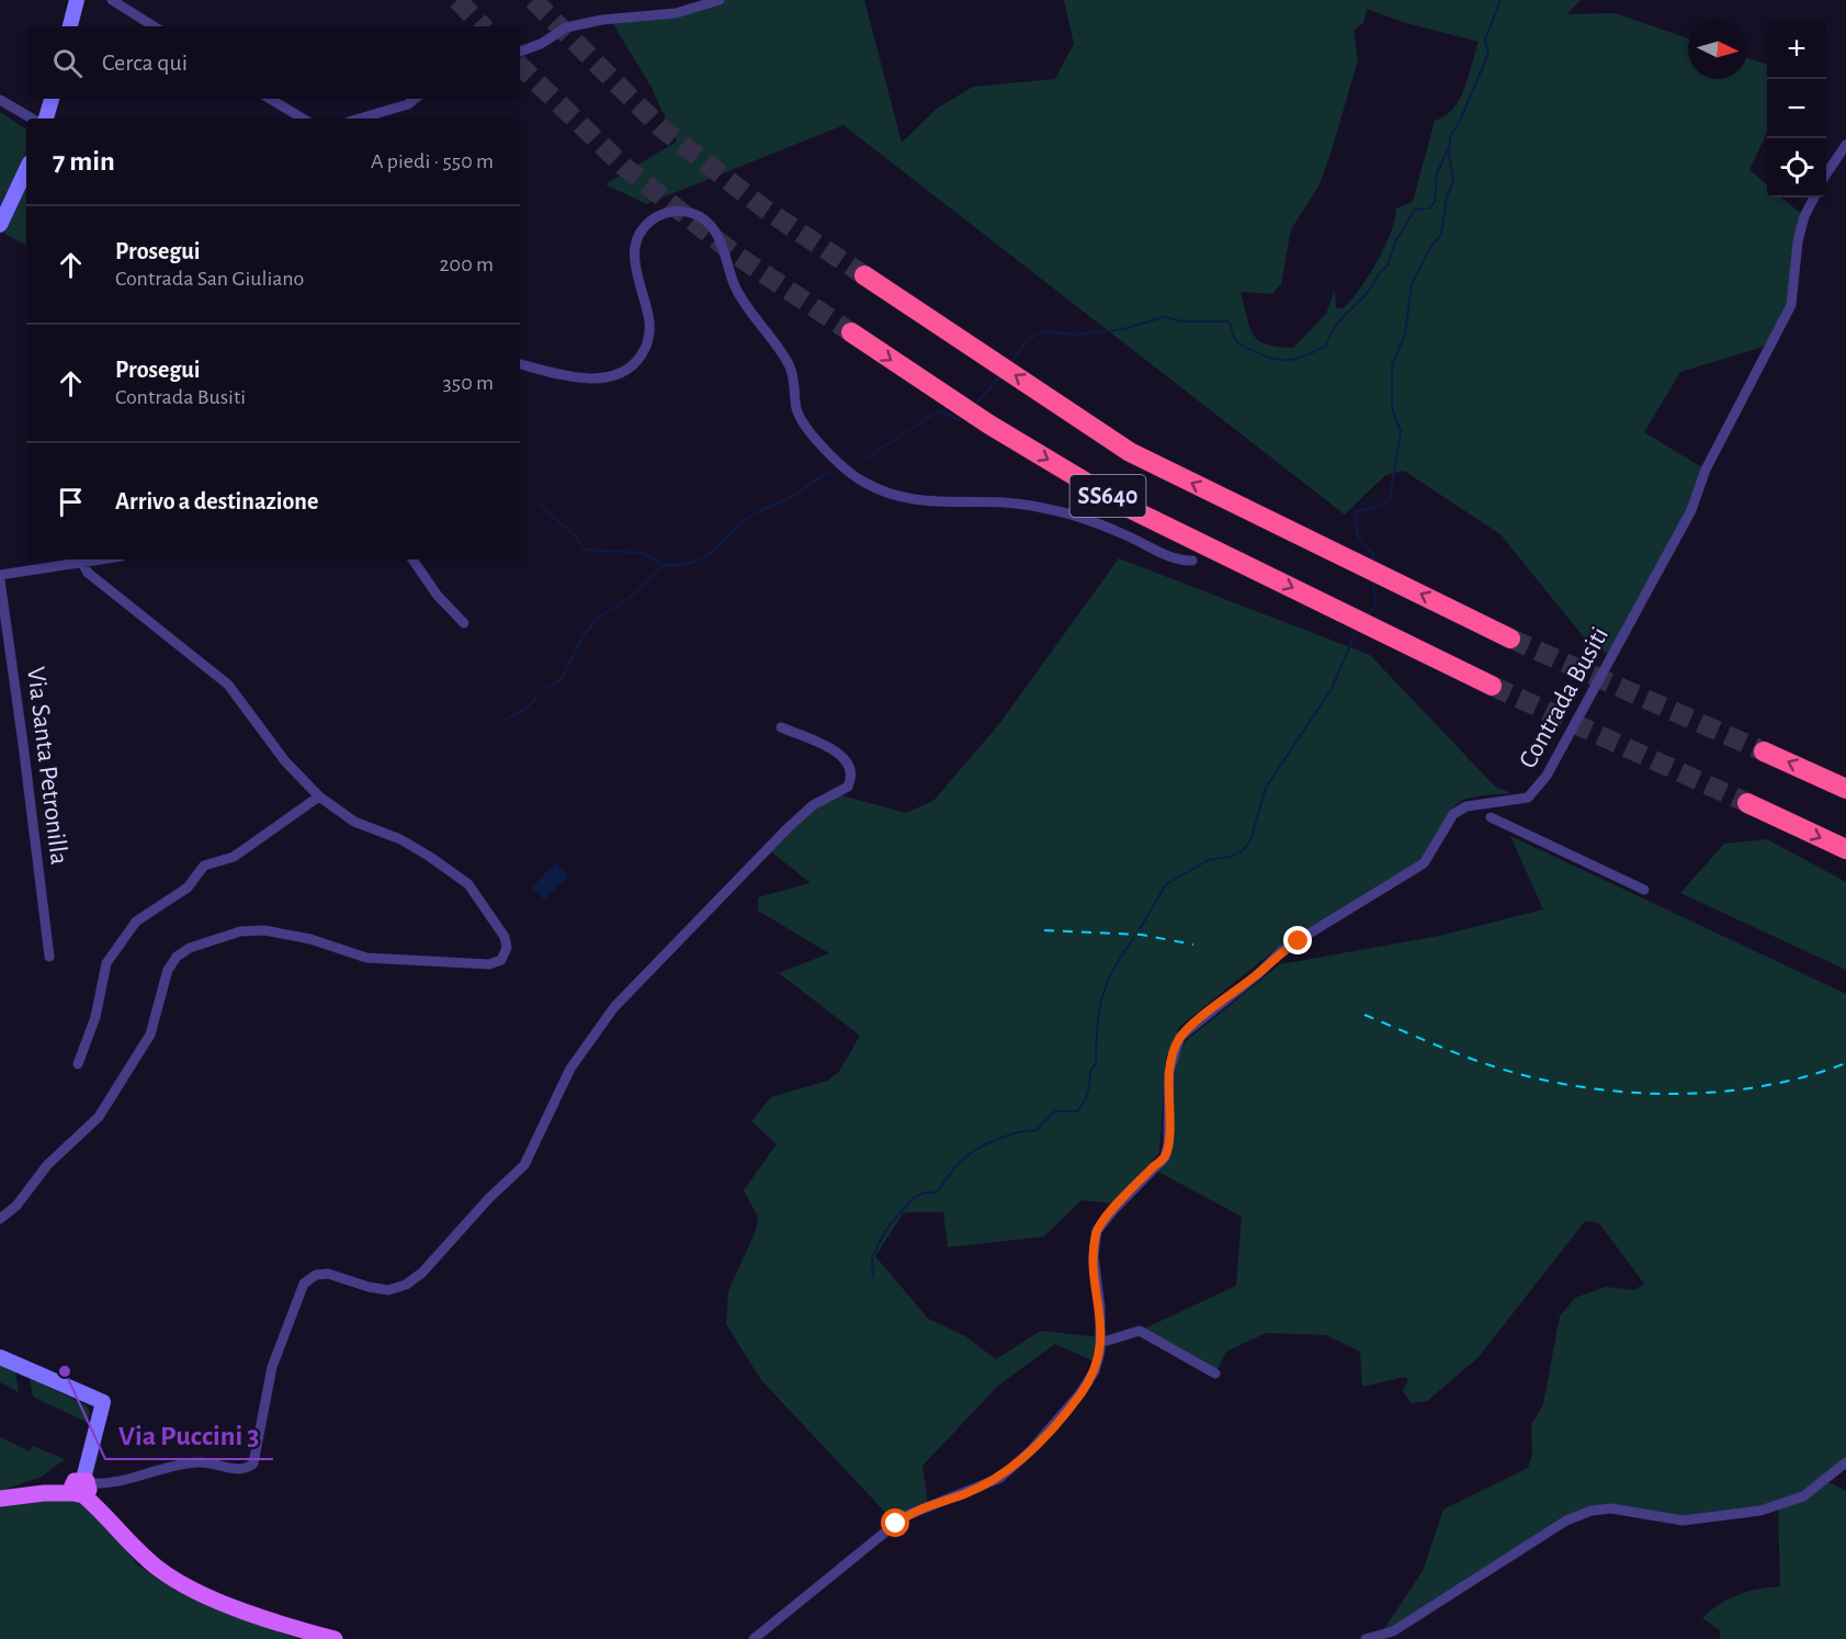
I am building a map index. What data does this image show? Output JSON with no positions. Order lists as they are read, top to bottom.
{
  "streets": {
    "highway": ["SS640"],
    "street": ["Contrada Busiti", "Via Santa Petronilla"]
  },
  "places": ["Via Puccini 3"],
  "north": "right",
  "page": {
    "map_buttons": ["+", "−"],
    "search": "Cerca qui",
    "heading": ["7 min", "A piedi · 550 m"],
    "list": [
      ["Prosegui", "Contrada San Giuliano", "200 m"],
      ["Prosegui", "Contrada Busiti", "350 m"],
      "Arrivo a destinazione"
    ]
  }
}
